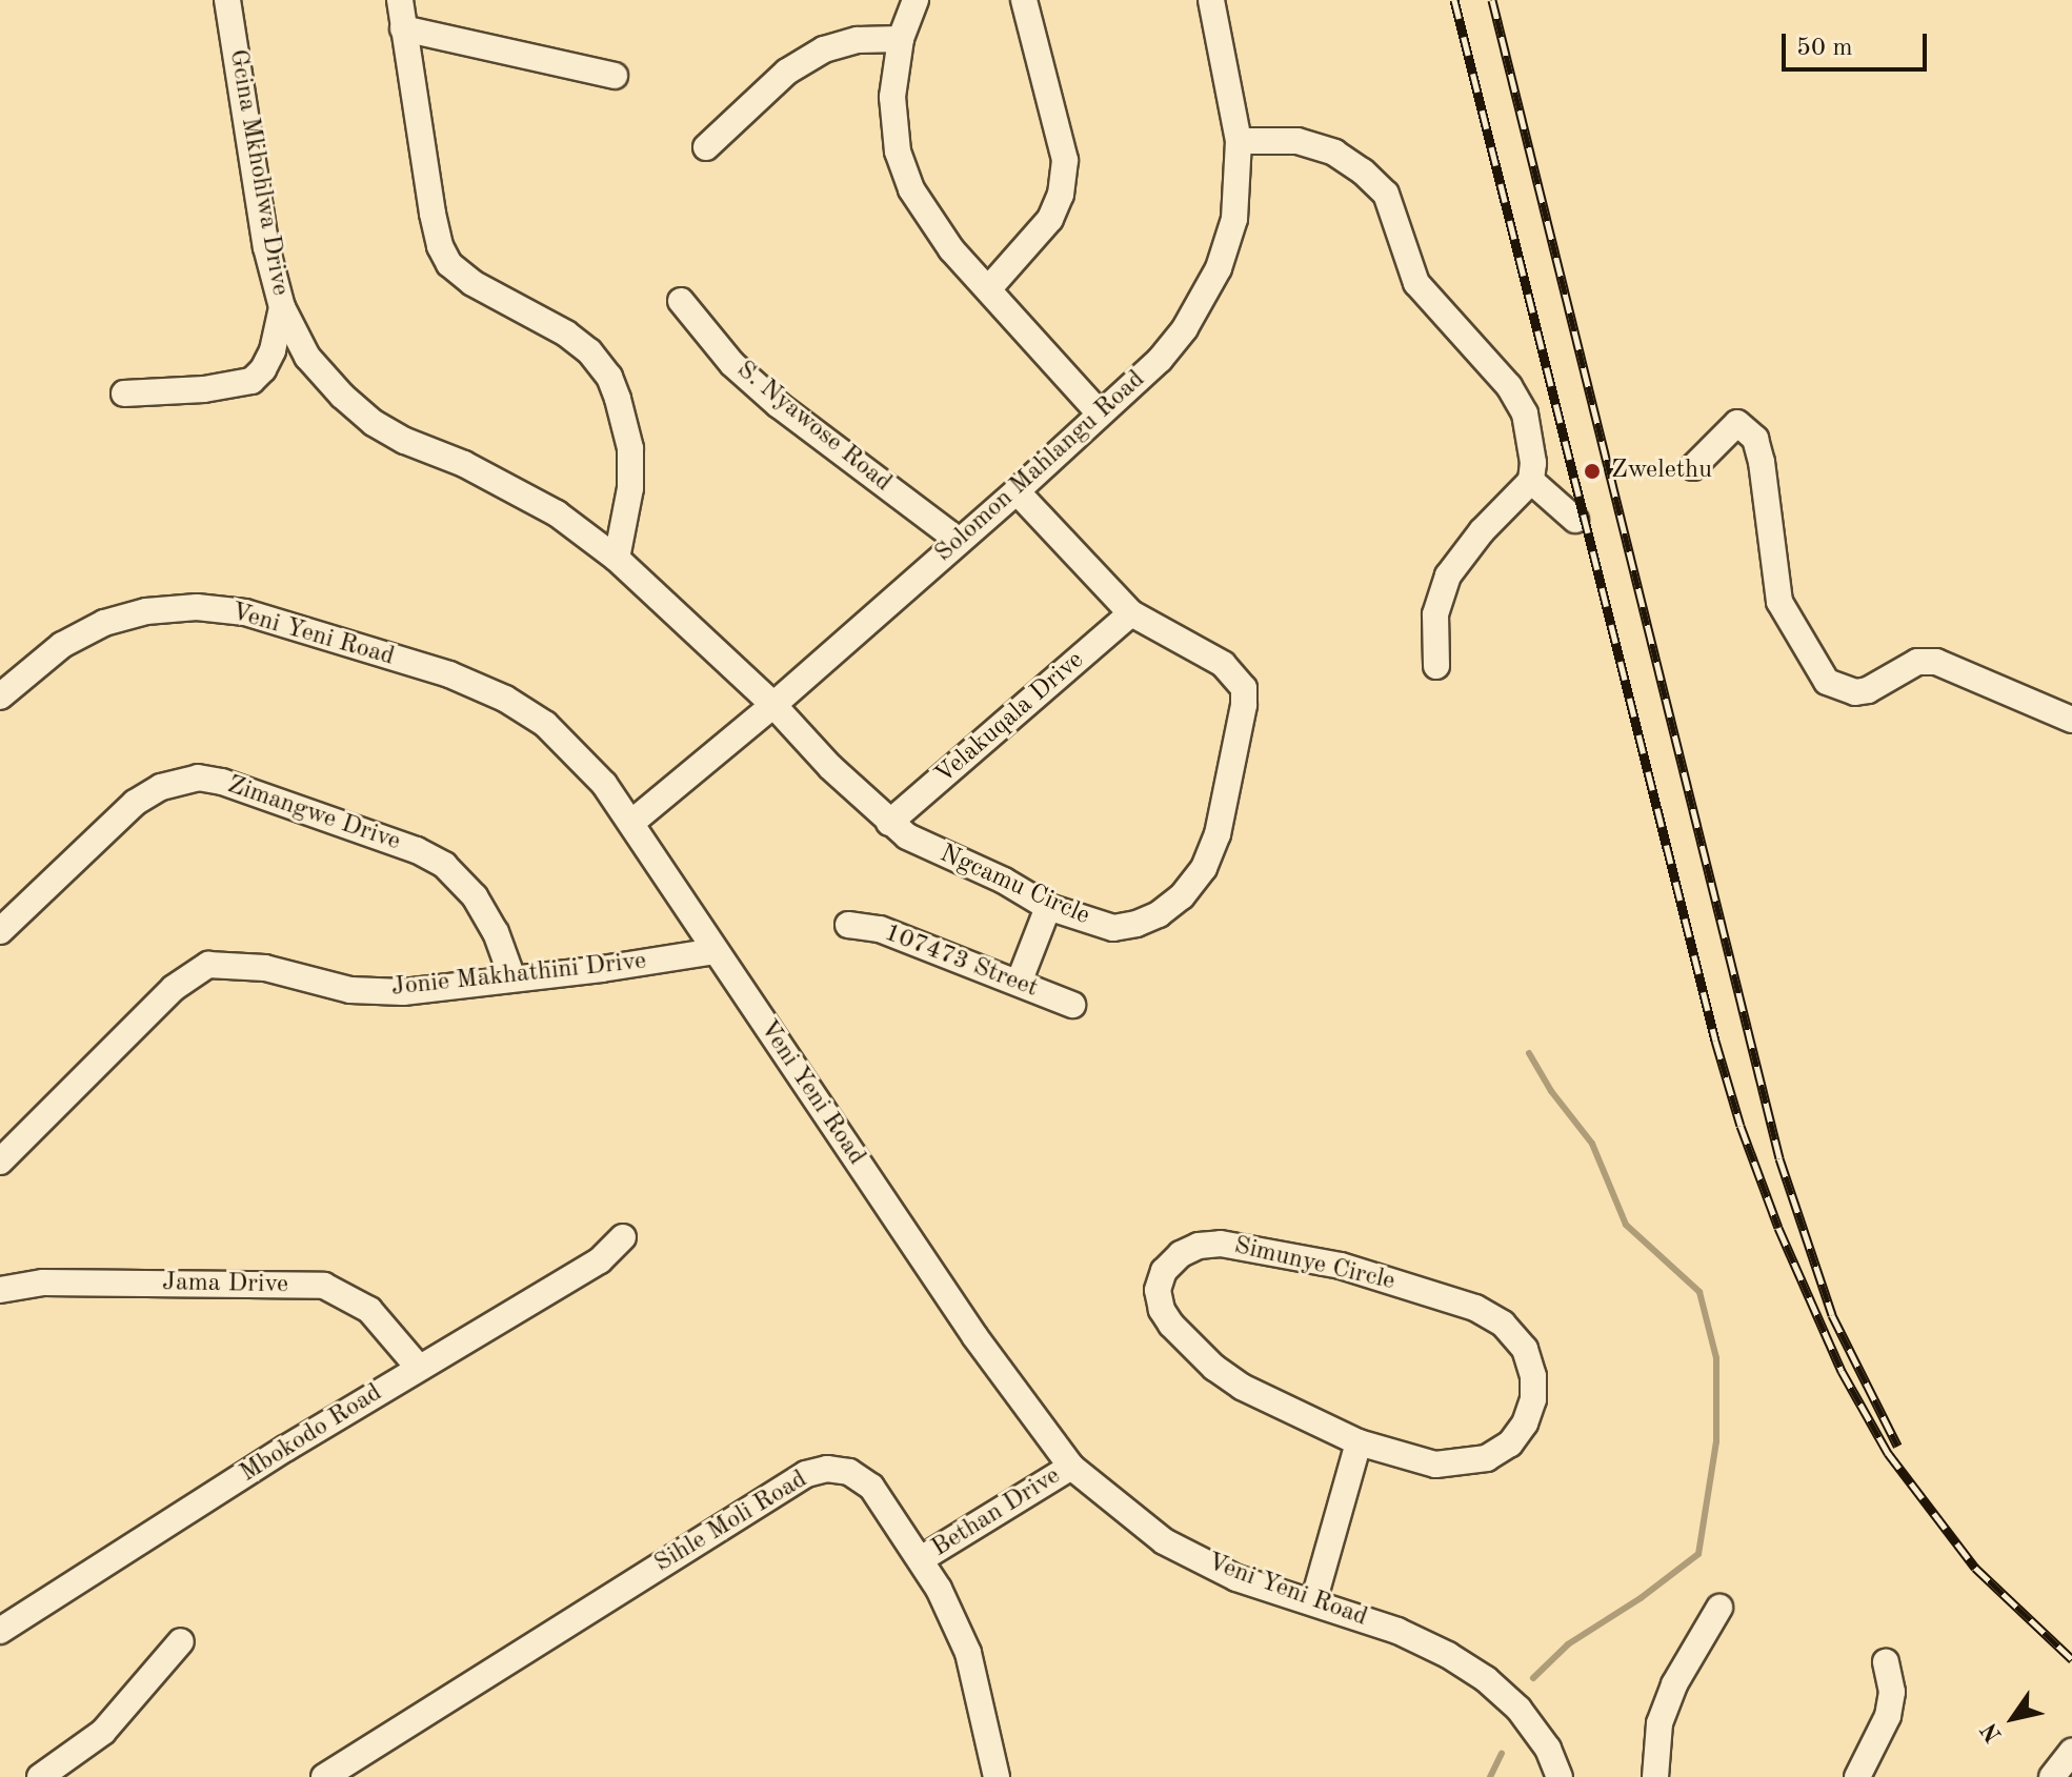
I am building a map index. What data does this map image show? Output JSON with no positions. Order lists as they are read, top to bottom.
{
  "streets": {
    "street": [
      "Gcina Mkhohlwa Drive",
      "S. Nyawose Road",
      "Solomon Mahlangu Road",
      "Veni Yeni Road",
      "Velakuqala Drive",
      "Zimangwe Drive",
      "Ngcamu Circle",
      "107473 Street",
      "Jonie Makhathini Drive",
      "Simunye Circle",
      "Jama Drive",
      "Mbokodo Road",
      "Bethan Drive",
      "Sihle Moli Road"
    ]
  },
  "crossings": [
    ["Gcina Mkhohlwa Drive", "Solomon Mahlangu Road"],
    ["Gcina Mkhohlwa Drive", "Ngcamu Circle"],
    ["S. Nyawose Road", "Solomon Mahlangu Road"],
    ["Solomon Mahlangu Road", "Veni Yeni Road"],
    ["Solomon Mahlangu Road", "Ngcamu Circle"],
    ["Veni Yeni Road", "Jonie Makhathini Drive"],
    ["Veni Yeni Road", "Bethan Drive"],
    ["Velakuqala Drive", "Ngcamu Circle"],
    ["Zimangwe Drive", "Jonie Makhathini Drive"],
    ["Jama Drive", "Mbokodo Road"],
    ["Bethan Drive", "Sihle Moli Road"]
  ],
  "places": ["Zwelethu"],
  "scale_bar": "50 m",
  "north": "bottom left"
}
